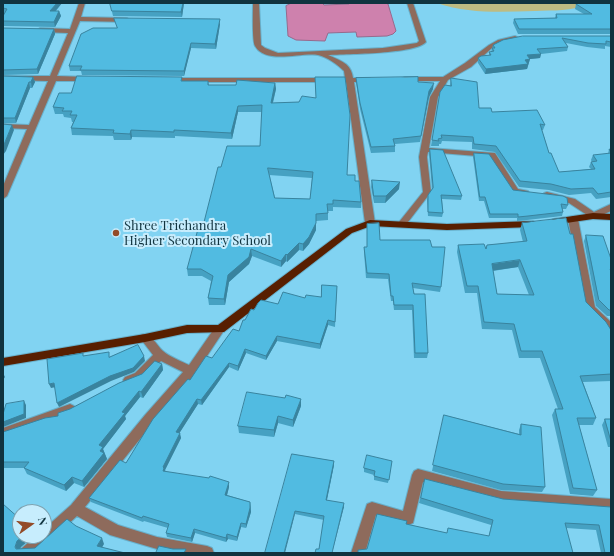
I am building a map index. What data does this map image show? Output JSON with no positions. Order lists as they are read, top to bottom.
{
  "places": ["Shree Trichandra Higher Secondary School"],
  "north": "right"
}
